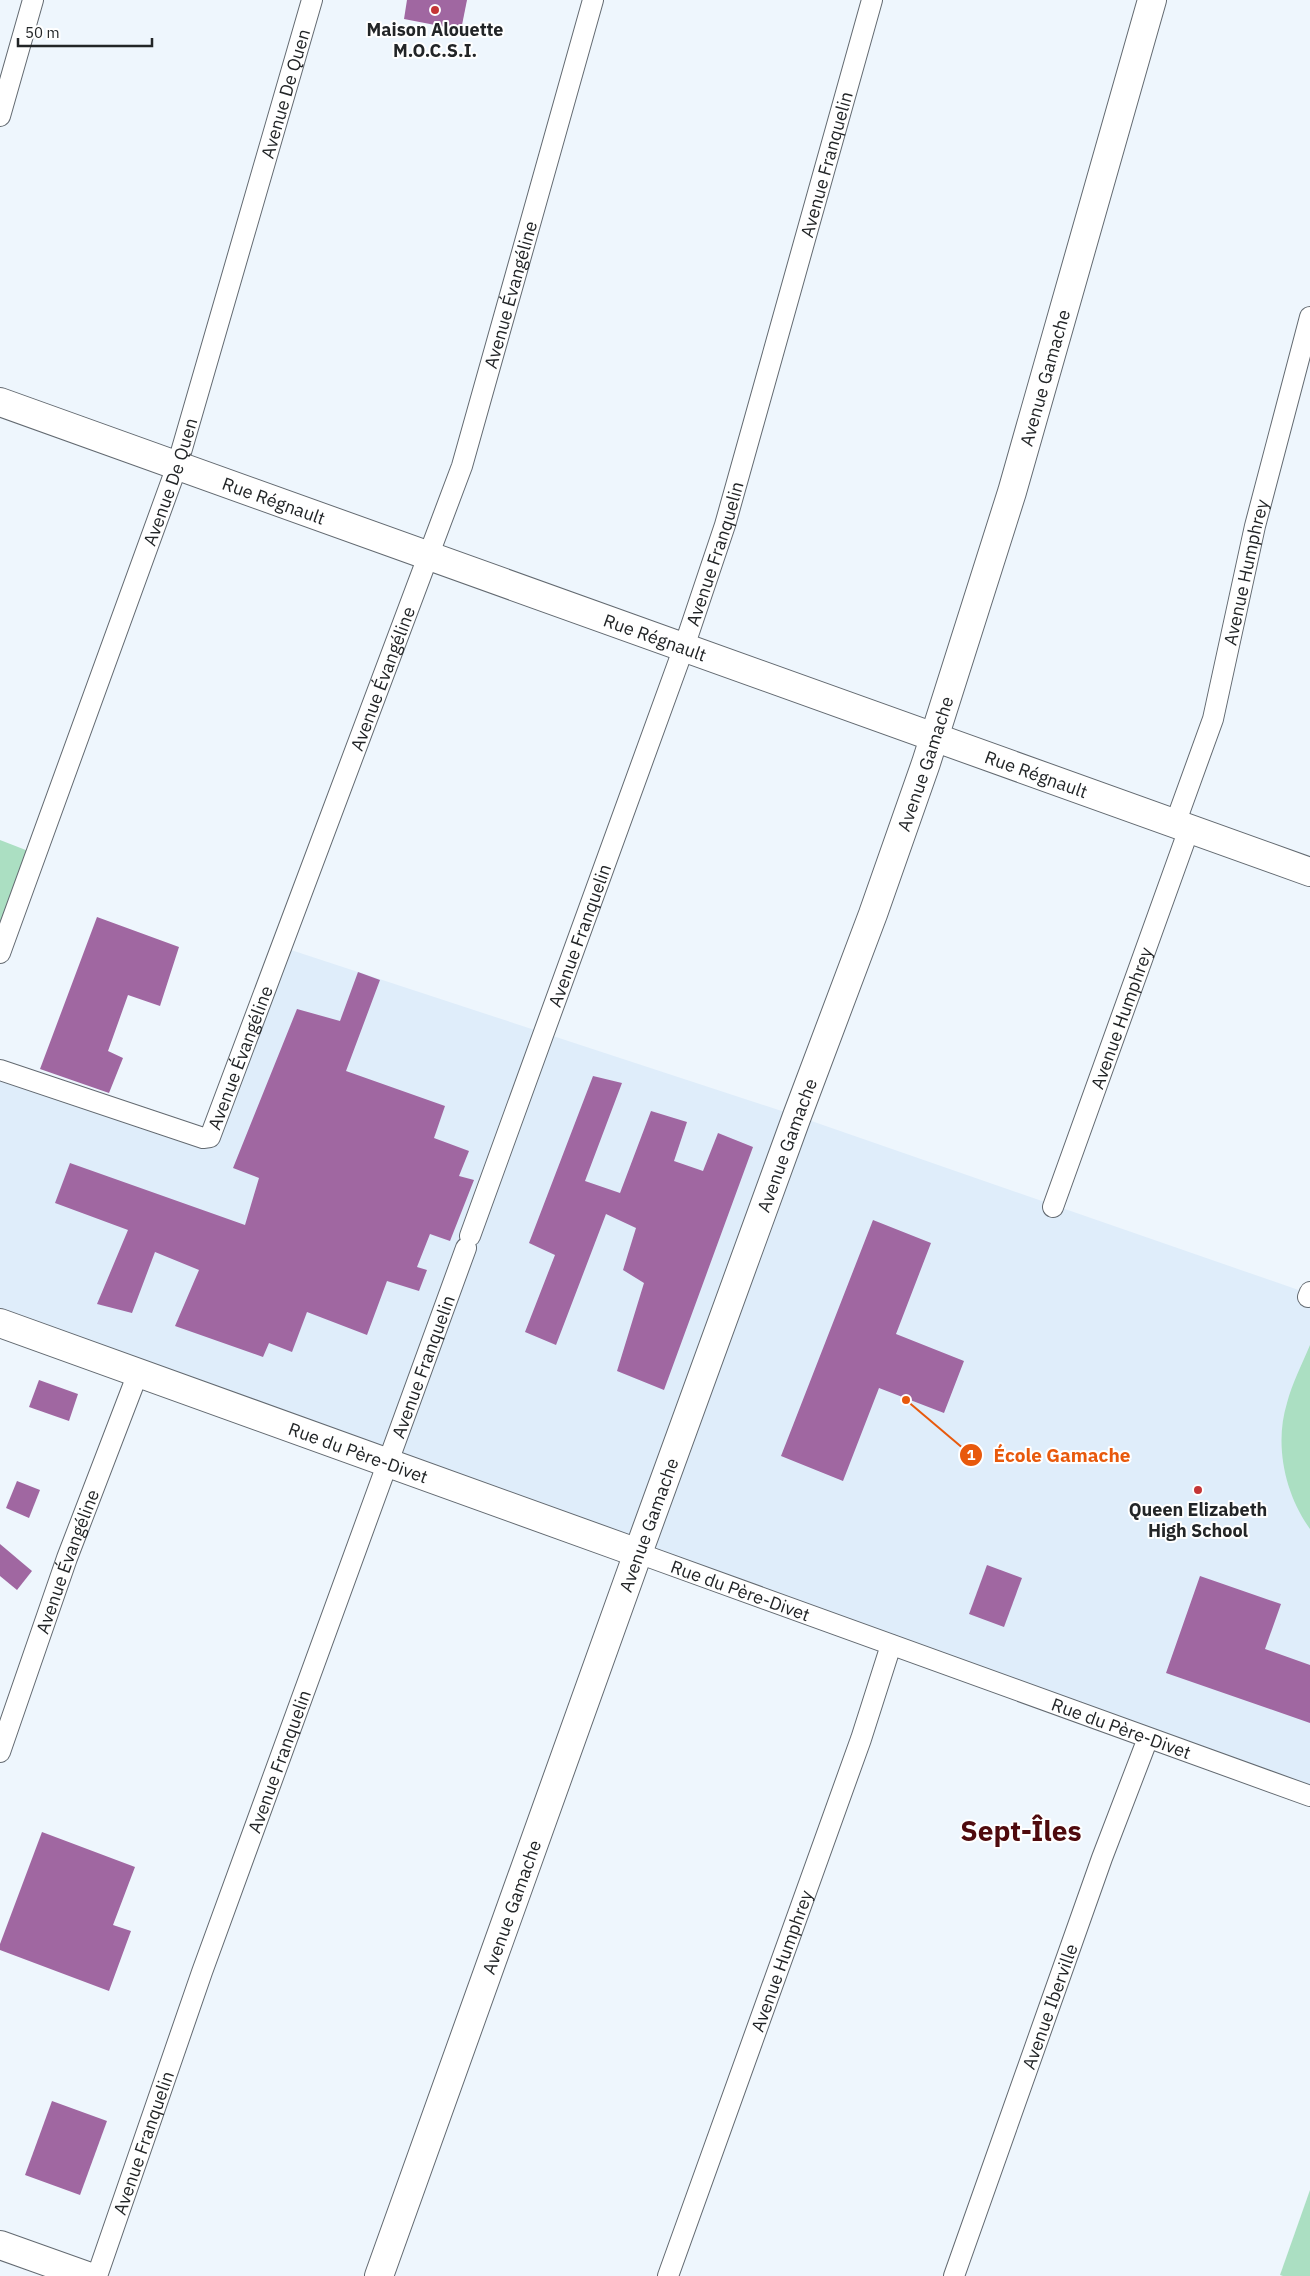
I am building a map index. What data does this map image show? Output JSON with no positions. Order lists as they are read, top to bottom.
{
  "streets": {
    "street": [
      "Avenue De Quen",
      "Avenue Franquelin",
      "Avenue Évangéline",
      "Avenue Gamache",
      "Rue Régnault",
      "Avenue Humphrey",
      "Rue du Père-Divet",
      "Avenue Iberville"
    ]
  },
  "crossings": [
    ["Avenue De Quen", "Rue Régnault"],
    ["Avenue Franquelin", "Rue Régnault"],
    ["Avenue Franquelin", "Rue du Père-Divet"],
    ["Avenue Évangéline", "Rue Régnault"],
    ["Avenue Évangéline", "Rue du Père-Divet"],
    ["Avenue Gamache", "Rue Régnault"],
    ["Avenue Gamache", "Rue du Père-Divet"],
    ["Rue Régnault", "Avenue Humphrey"],
    ["Avenue Humphrey", "Rue du Père-Divet"],
    ["Rue du Père-Divet", "Avenue Iberville"]
  ],
  "districts": ["Sept-Îles"],
  "places": ["Maison Alouette M.O.C.S.I.", "École Gamache", "Queen Elizabeth High School"],
  "scale_bar": "50 m"
}
